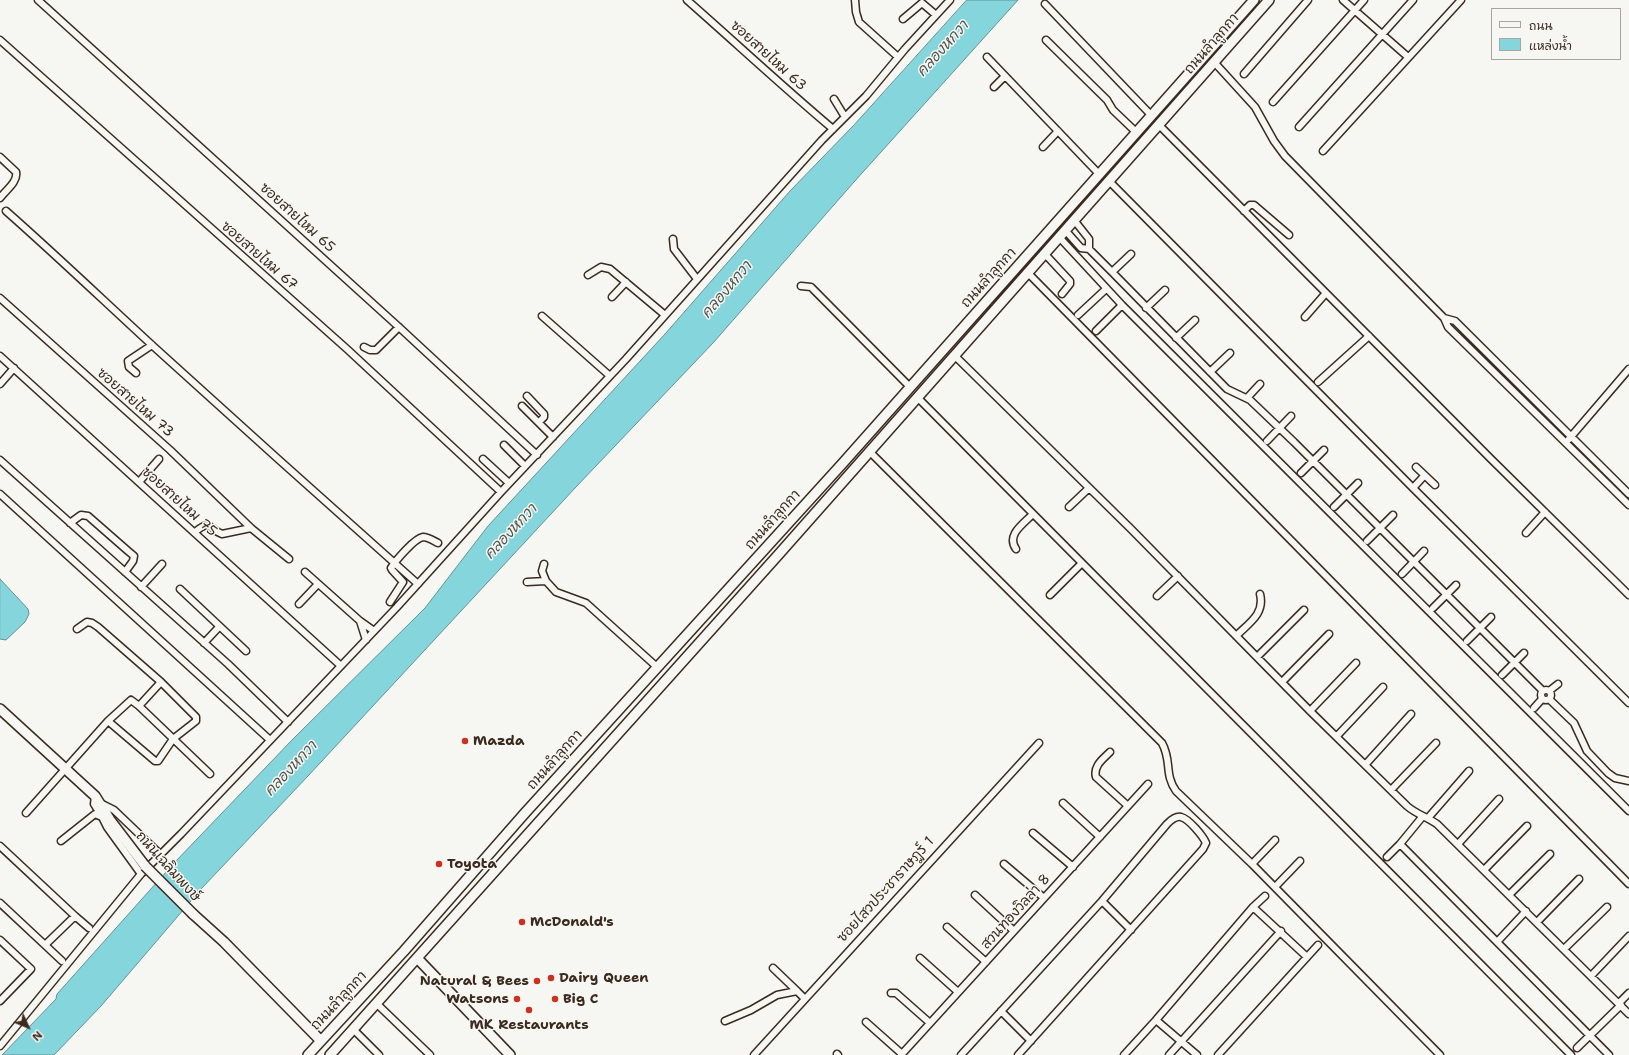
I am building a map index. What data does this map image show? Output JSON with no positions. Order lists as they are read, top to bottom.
{
  "streets": {
    "main road": ["ถนนลำลูกกา", "ถนนเฉลิมพงษ์"],
    "street": [
      "ซอยสายไหม 63",
      "ซอยสายไหม 65",
      "ซอยสายไหม 67",
      "ซอยสายไหม 73",
      "ซอยสายไหม 75",
      "ซอยไสวประชาราษฎร์ 1",
      "สวนทองวิลล่า 8"
    ]
  },
  "crossings": [
    ["ถนนลำลูกกา", "ถนนเฉลิมพงษ์"]
  ],
  "water": ["คลองหกวา"],
  "places": [
    "Mazda",
    "Toyota",
    "McDonald's",
    "Dairy Queen",
    "Natural & Bees",
    "Watsons",
    "Big C",
    "MK Restaurants"
  ],
  "legend": ["ถนน", "แหล่งน้ำ"],
  "north": "bottom right"
}
